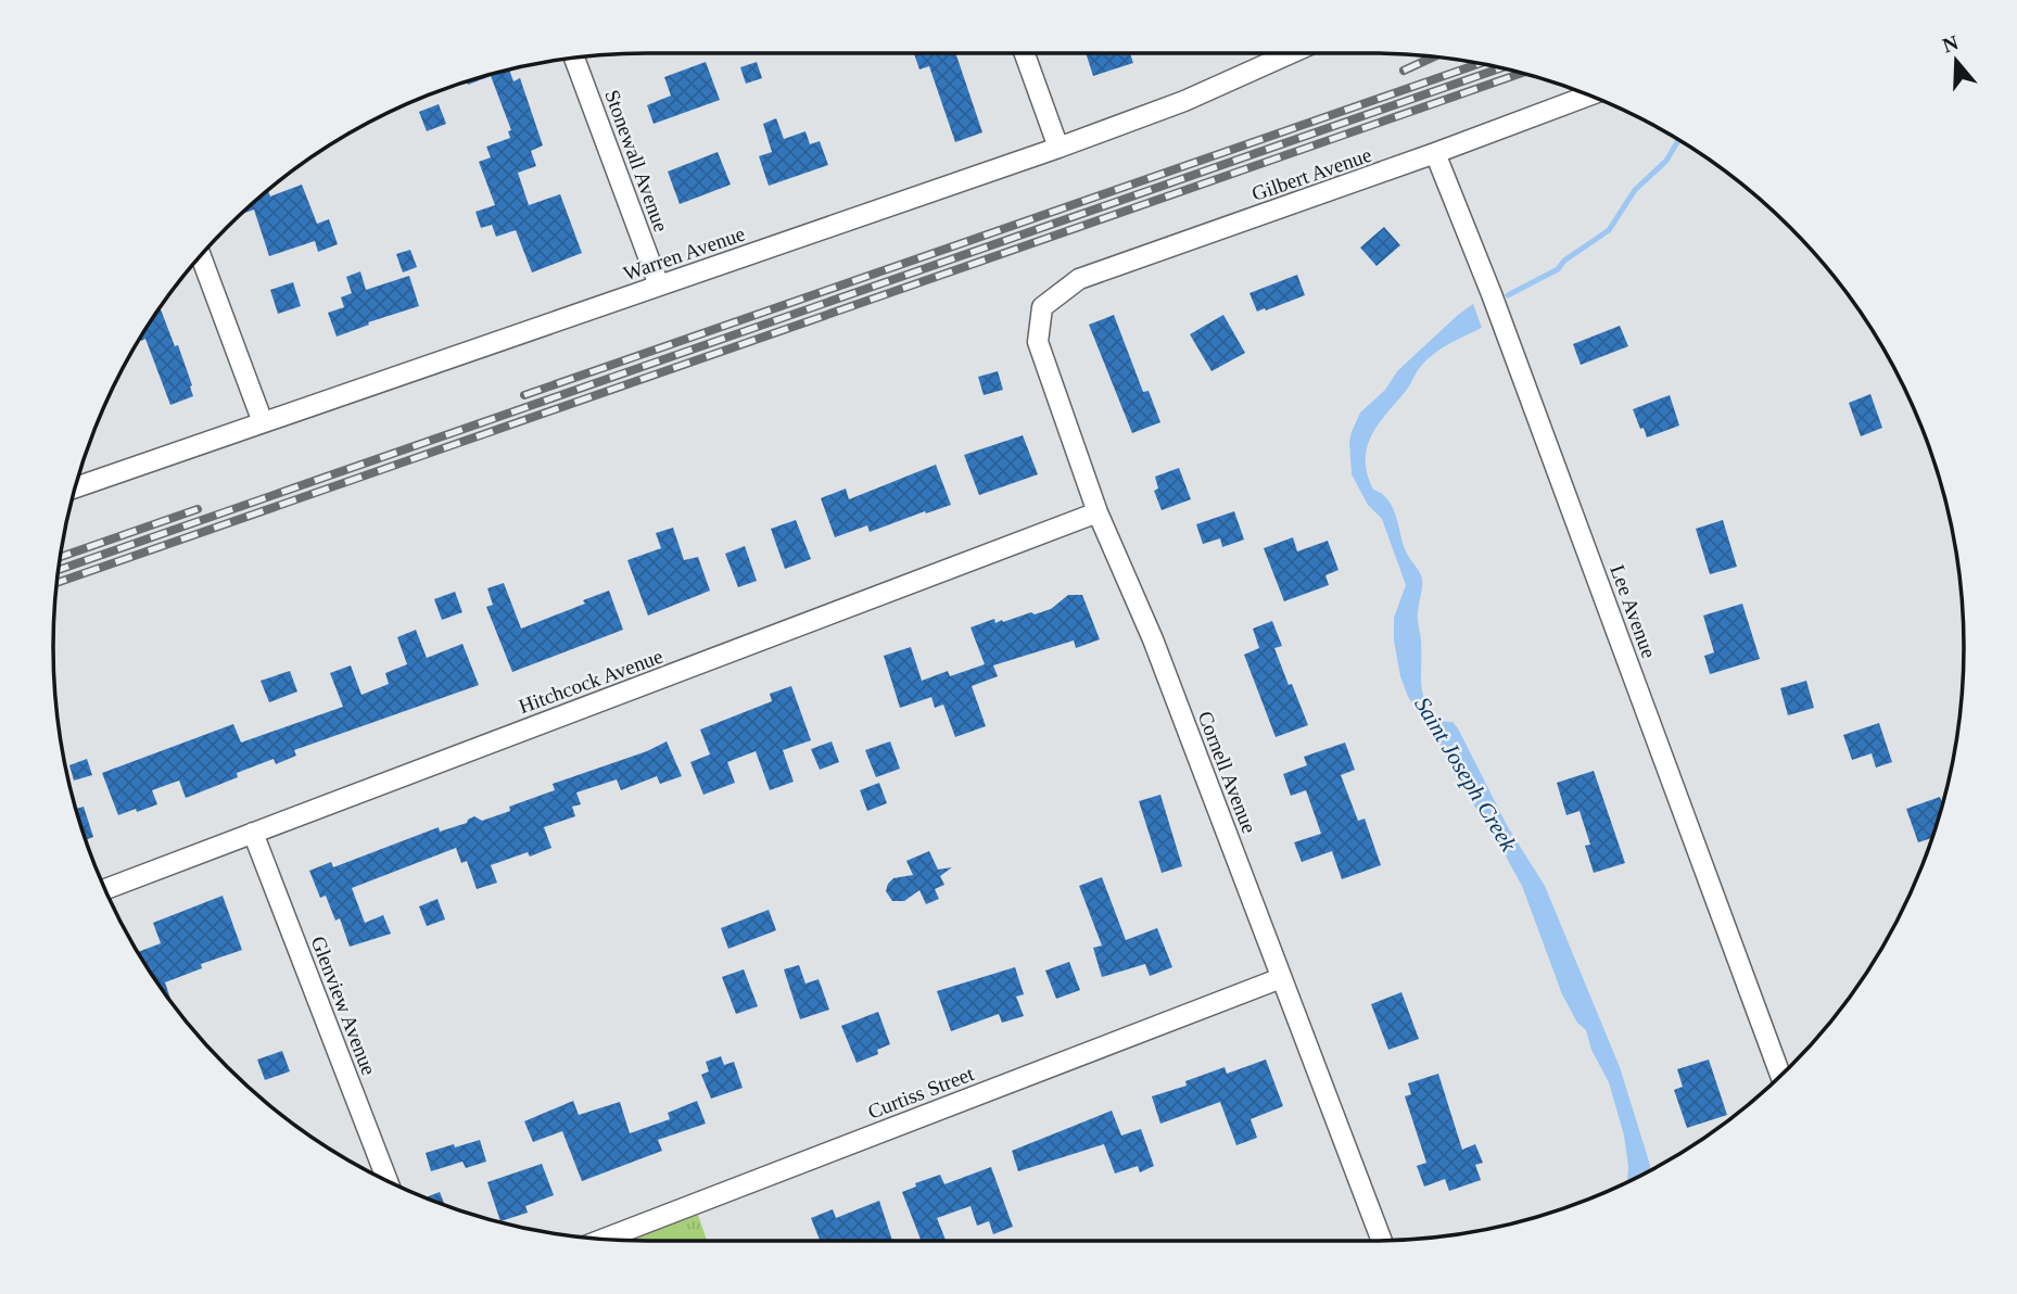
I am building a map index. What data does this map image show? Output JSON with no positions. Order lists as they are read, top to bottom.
{
  "streets": {
    "street": [
      "Stonewall Avenue",
      "Gilbert Avenue",
      "Warren Avenue",
      "Lee Avenue",
      "Hitchcock Avenue",
      "Cornell Avenue",
      "Glenview Avenue",
      "Curtiss Street"
    ]
  },
  "crossings": [
    ["Stonewall Avenue", "Warren Avenue"],
    ["Gilbert Avenue", "Lee Avenue"],
    ["Gilbert Avenue", "Cornell Avenue"],
    ["Hitchcock Avenue", "Cornell Avenue"],
    ["Hitchcock Avenue", "Glenview Avenue"],
    ["Cornell Avenue", "Curtiss Street"]
  ],
  "water": ["Saint Joseph Creek"],
  "north": "top"
}
